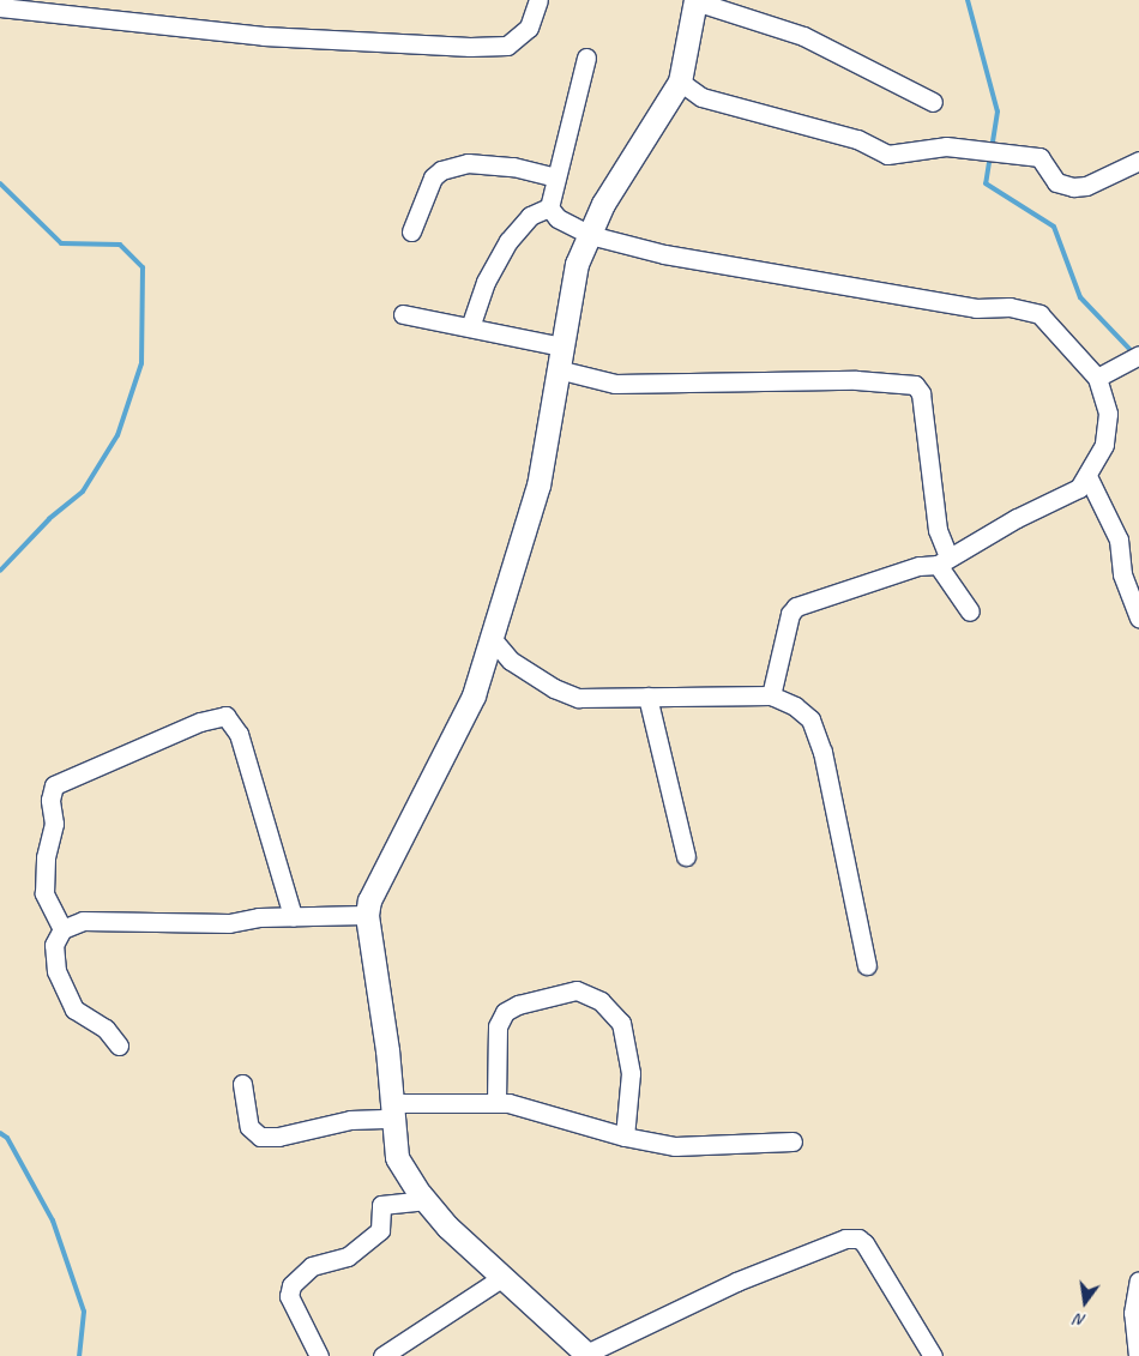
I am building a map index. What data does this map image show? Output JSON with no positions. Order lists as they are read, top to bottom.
{
  "north": "bottom"
}
